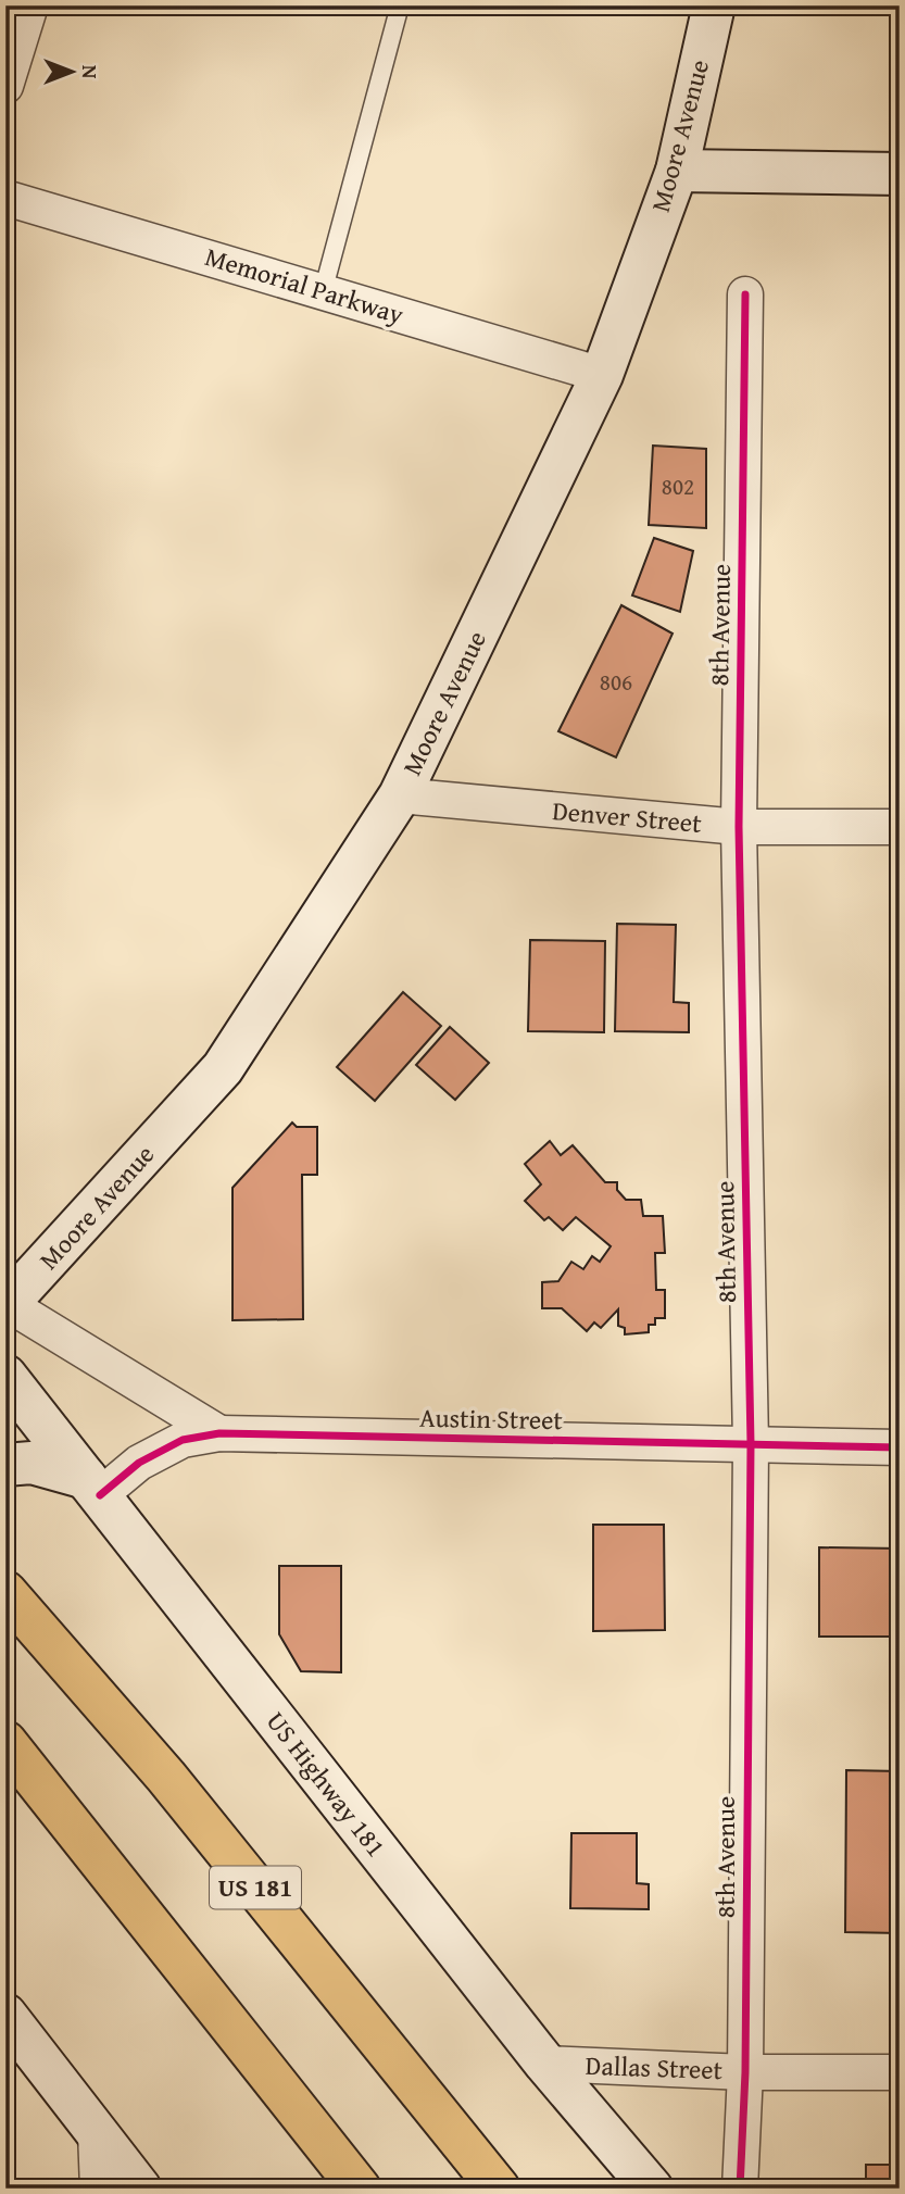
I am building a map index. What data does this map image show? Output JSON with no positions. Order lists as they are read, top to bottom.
{
  "streets": {
    "highway": ["US 181"],
    "main road": ["Moore Avenue", "US Highway 181"],
    "street": [
      "Memorial Parkway",
      "8th Avenue",
      "Denver Street",
      "Austin Street",
      "Dallas Street"
    ]
  },
  "crossings": [
    ["Moore Avenue", "Memorial Parkway"],
    ["Moore Avenue", "Denver Street"],
    ["8th Avenue", "Denver Street"],
    ["8th Avenue", "Austin Street"],
    ["8th Avenue", "Dallas Street"],
    ["Austin Street", "US Highway 181"],
    ["US Highway 181", "Dallas Street"]
  ],
  "house_numbers": ["802", "806"],
  "north": "right"
}
